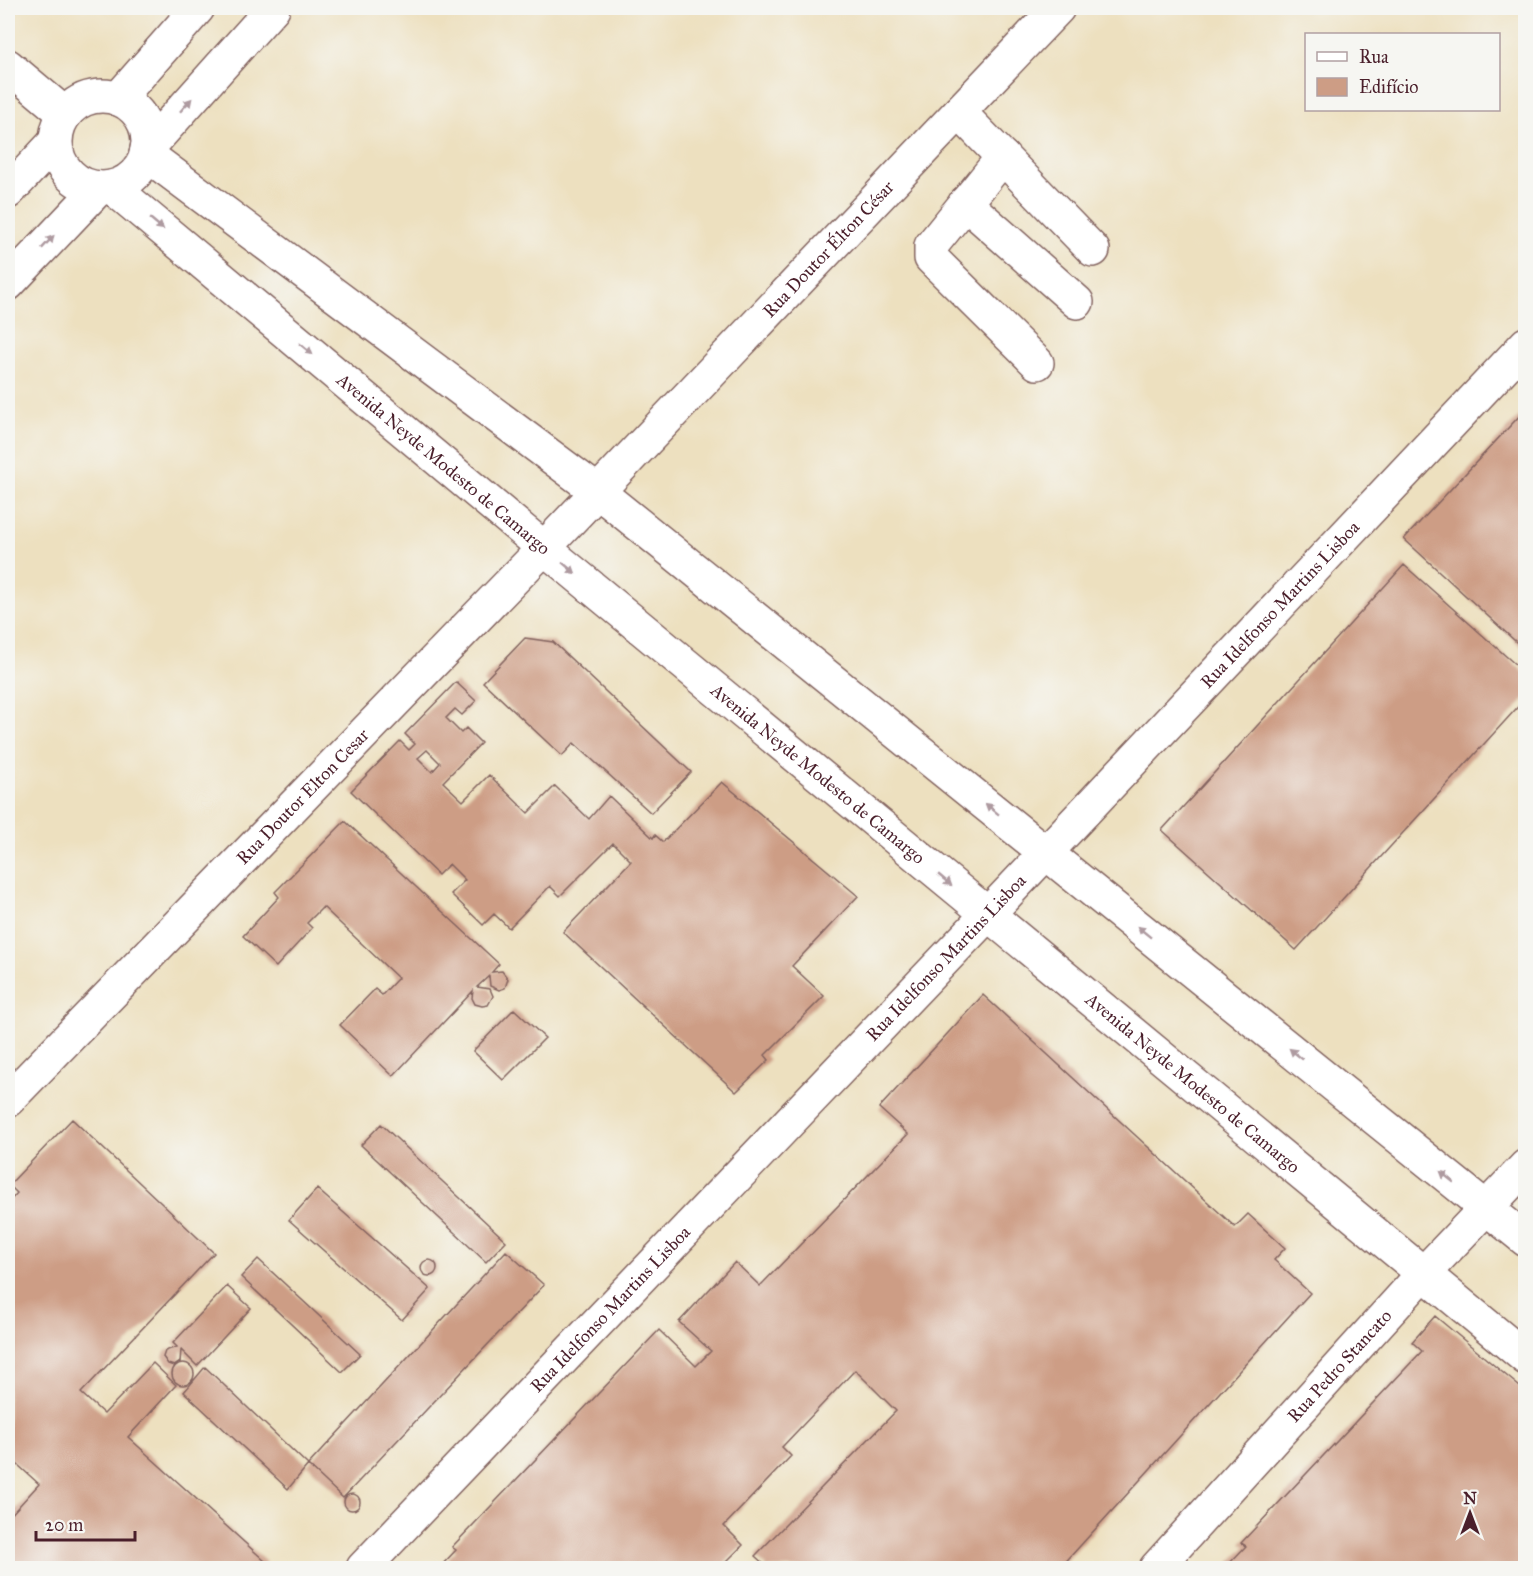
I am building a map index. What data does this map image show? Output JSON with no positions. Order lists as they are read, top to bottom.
{
  "streets": {
    "street": [
      "Rua Doutor Élton César",
      "Avenida Neyde Modesto de Camargo",
      "Rua Idelfonso Martins Lisboa",
      "Rua Doutor Elton Cesar",
      "Rua Pedro Stancato"
    ]
  },
  "crossings": [
    ["Rua Doutor Élton César", "Rua Doutor Elton Cesar"],
    ["Avenida Neyde Modesto de Camargo", "Rua Idelfonso Martins Lisboa"],
    ["Avenida Neyde Modesto de Camargo", "Rua Doutor Elton Cesar"],
    ["Avenida Neyde Modesto de Camargo", "Rua Pedro Stancato"]
  ],
  "legend": ["Rua", "Edifício"],
  "scale_bar": "20 m",
  "north": "top"
}
